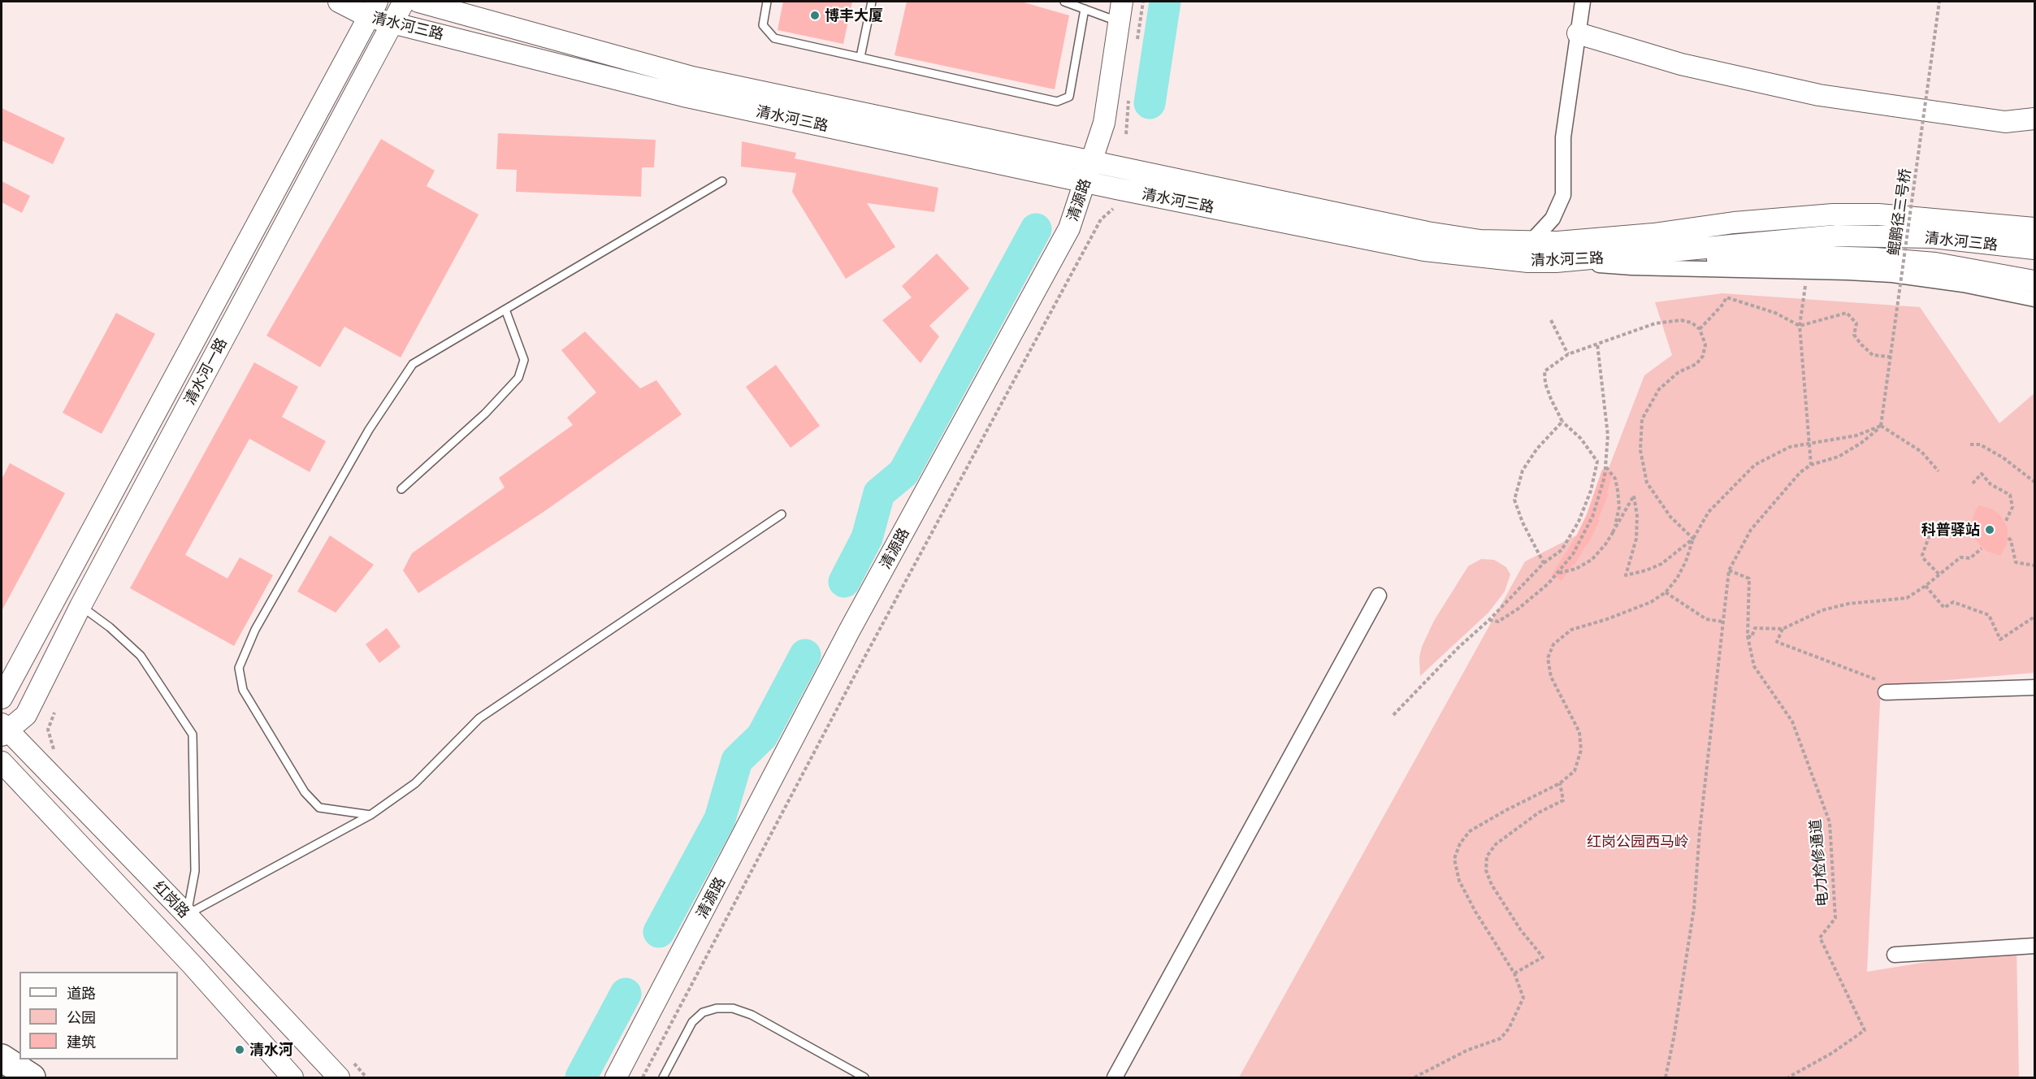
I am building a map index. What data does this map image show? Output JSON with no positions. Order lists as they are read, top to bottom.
{
  "streets": {
    "street": [
      "清水河三路",
      "清源路",
      "清水河一路",
      "红岗路"
    ],
    "path": ["鲲鹏径三号桥", "电力检修通道"]
  },
  "crossings": [
    ["清水河三路", "清源路"],
    ["清水河三路", "清水河一路"],
    ["清水河一路", "红岗路"]
  ],
  "parks": ["红岗公园西马岭"],
  "places": ["博丰大厦", "科普驿站", "清水河"],
  "legend": ["道路", "公园", "建筑"]
}
